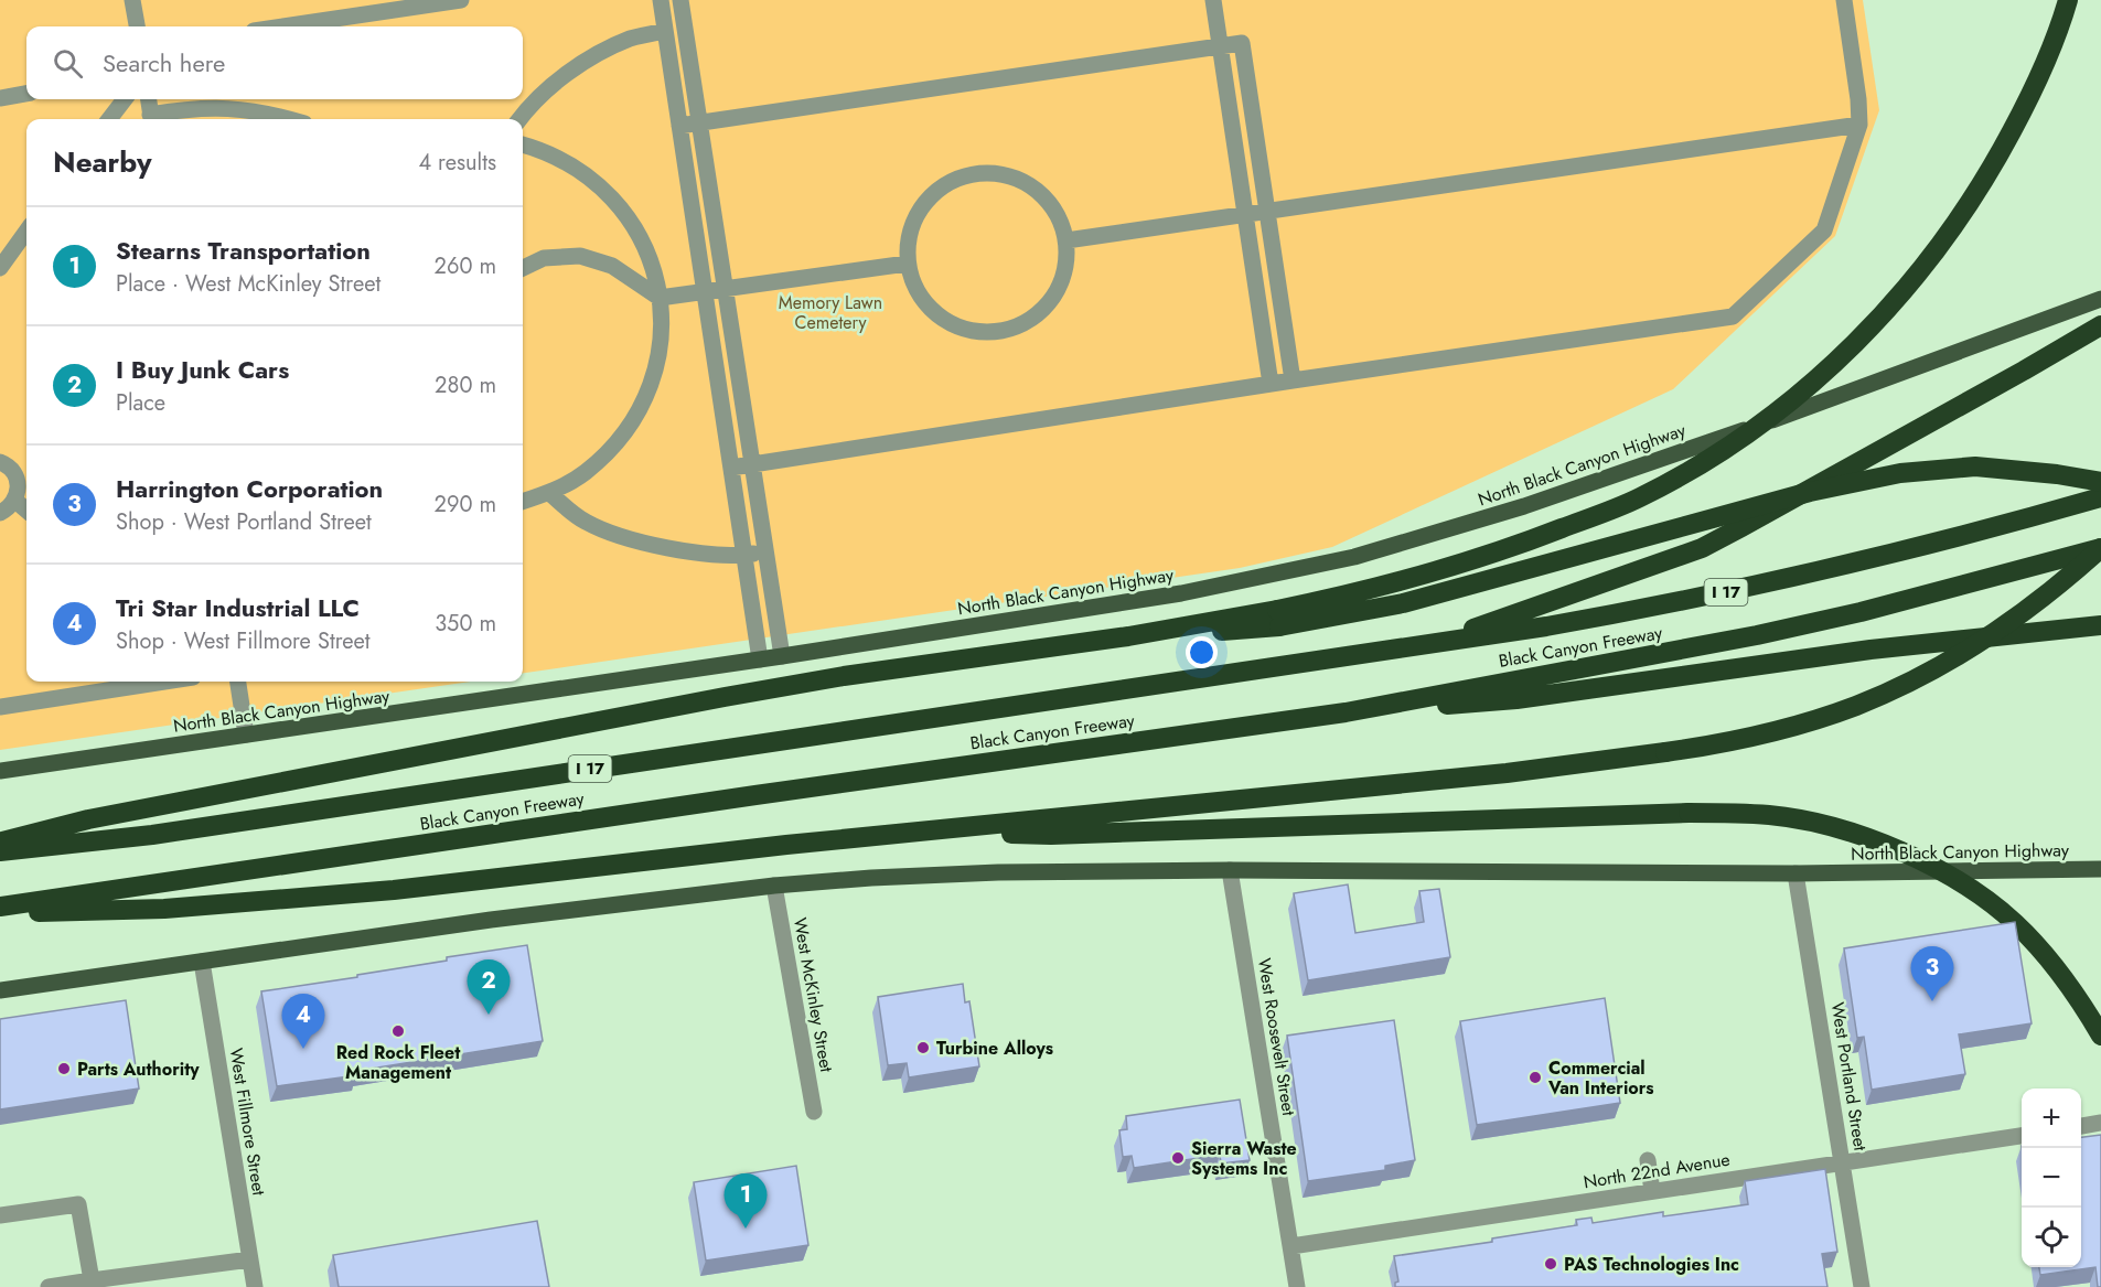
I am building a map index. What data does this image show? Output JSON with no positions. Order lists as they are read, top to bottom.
{
  "streets": {
    "highway": ["I 17", "Black Canyon Freeway"],
    "main road": ["North Black Canyon Highway"],
    "street": [
      "West McKinley Street",
      "West Roosevelt Street",
      "West Portland Street",
      "West Fillmore Street",
      "North 22nd Avenue"
    ]
  },
  "crossings": [
    ["North Black Canyon Highway", "West McKinley Street"],
    ["North Black Canyon Highway", "West Roosevelt Street"],
    ["North Black Canyon Highway", "West Portland Street"],
    ["North Black Canyon Highway", "West Fillmore Street"],
    ["West Roosevelt Street", "North 22nd Avenue"],
    ["West Portland Street", "North 22nd Avenue"]
  ],
  "parks": ["Memory Lawn Cemetery"],
  "places": [
    "Red Rock Fleet Management",
    "Turbine Alloys",
    "Parts Authority",
    "Commercial Van Interiors",
    "Sierra Waste Systems Inc",
    "PAS Technologies Inc"
  ],
  "page": {
    "search": "Search here",
    "heading": ["Nearby", "4 results"],
    "list": [
      {
        "mark": "1",
        "name": "Stearns Transportation",
        "note": "Place · West McKinley Street",
        "value": "260 m"
      },
      {
        "mark": "2",
        "name": "I Buy Junk Cars",
        "note": "Place",
        "value": "280 m"
      },
      {
        "mark": "3",
        "name": "Harrington Corporation",
        "note": "Shop · West Portland Street",
        "value": "290 m"
      },
      {
        "mark": "4",
        "name": "Tri Star Industrial LLC",
        "note": "Shop · West Fillmore Street",
        "value": "350 m"
      }
    ],
    "pins": [
      "3",
      "2",
      "4",
      "1"
    ],
    "map_buttons": ["+", "−"]
  }
}
